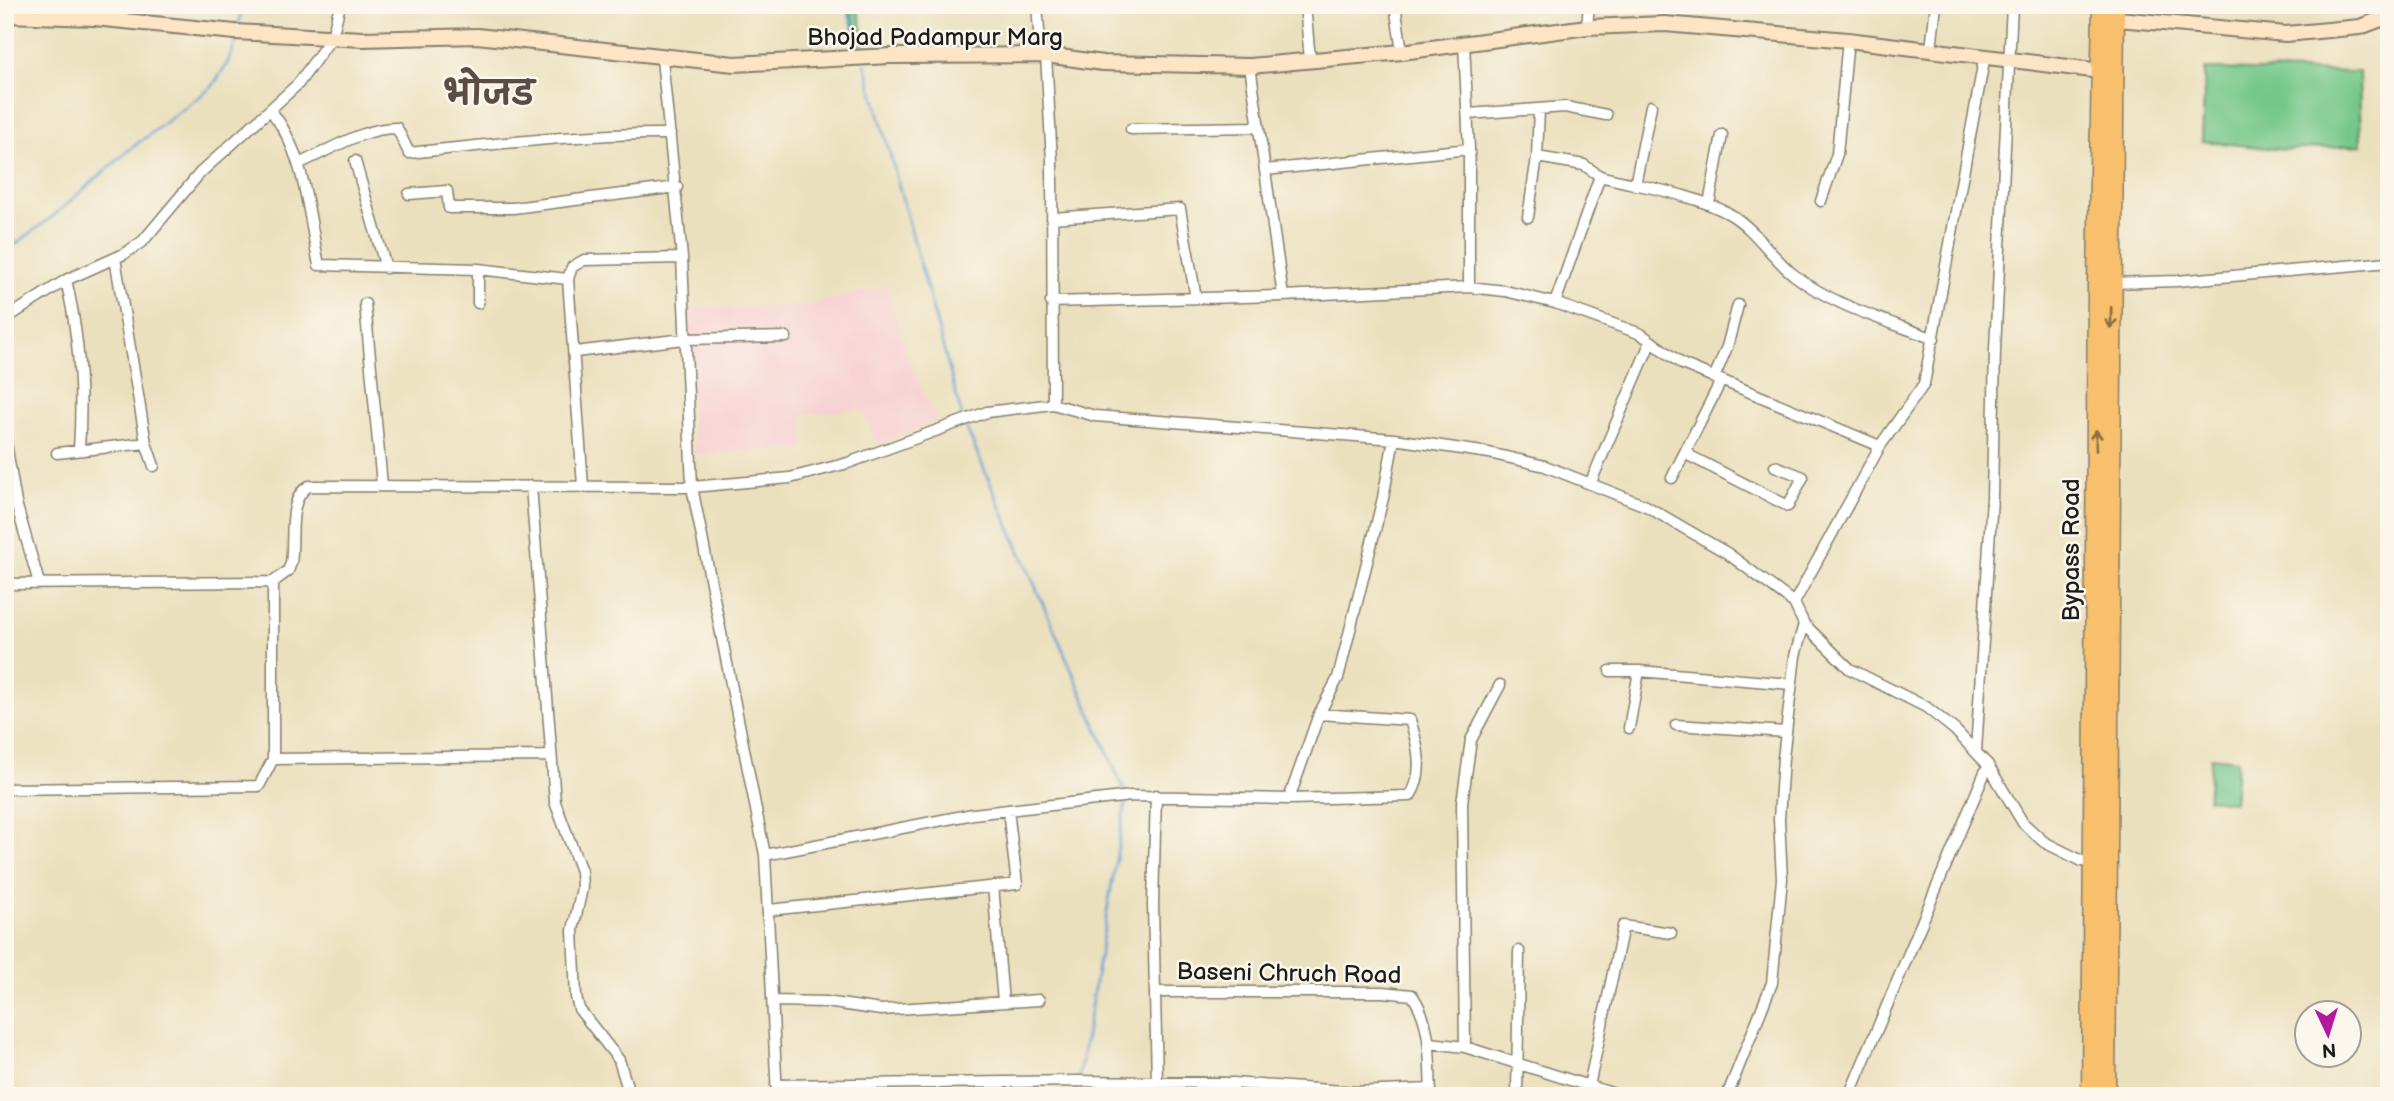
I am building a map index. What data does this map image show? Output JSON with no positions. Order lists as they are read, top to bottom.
{
  "streets": {
    "highway": ["Bypass Road"],
    "street": ["Bhojad Padampur Marg", "Baseni Chruch Road"]
  },
  "crossings": [
    ["Bhojad Padampur Marg", "Bypass Road"]
  ],
  "districts": ["भोजड"],
  "north": "bottom"
}
